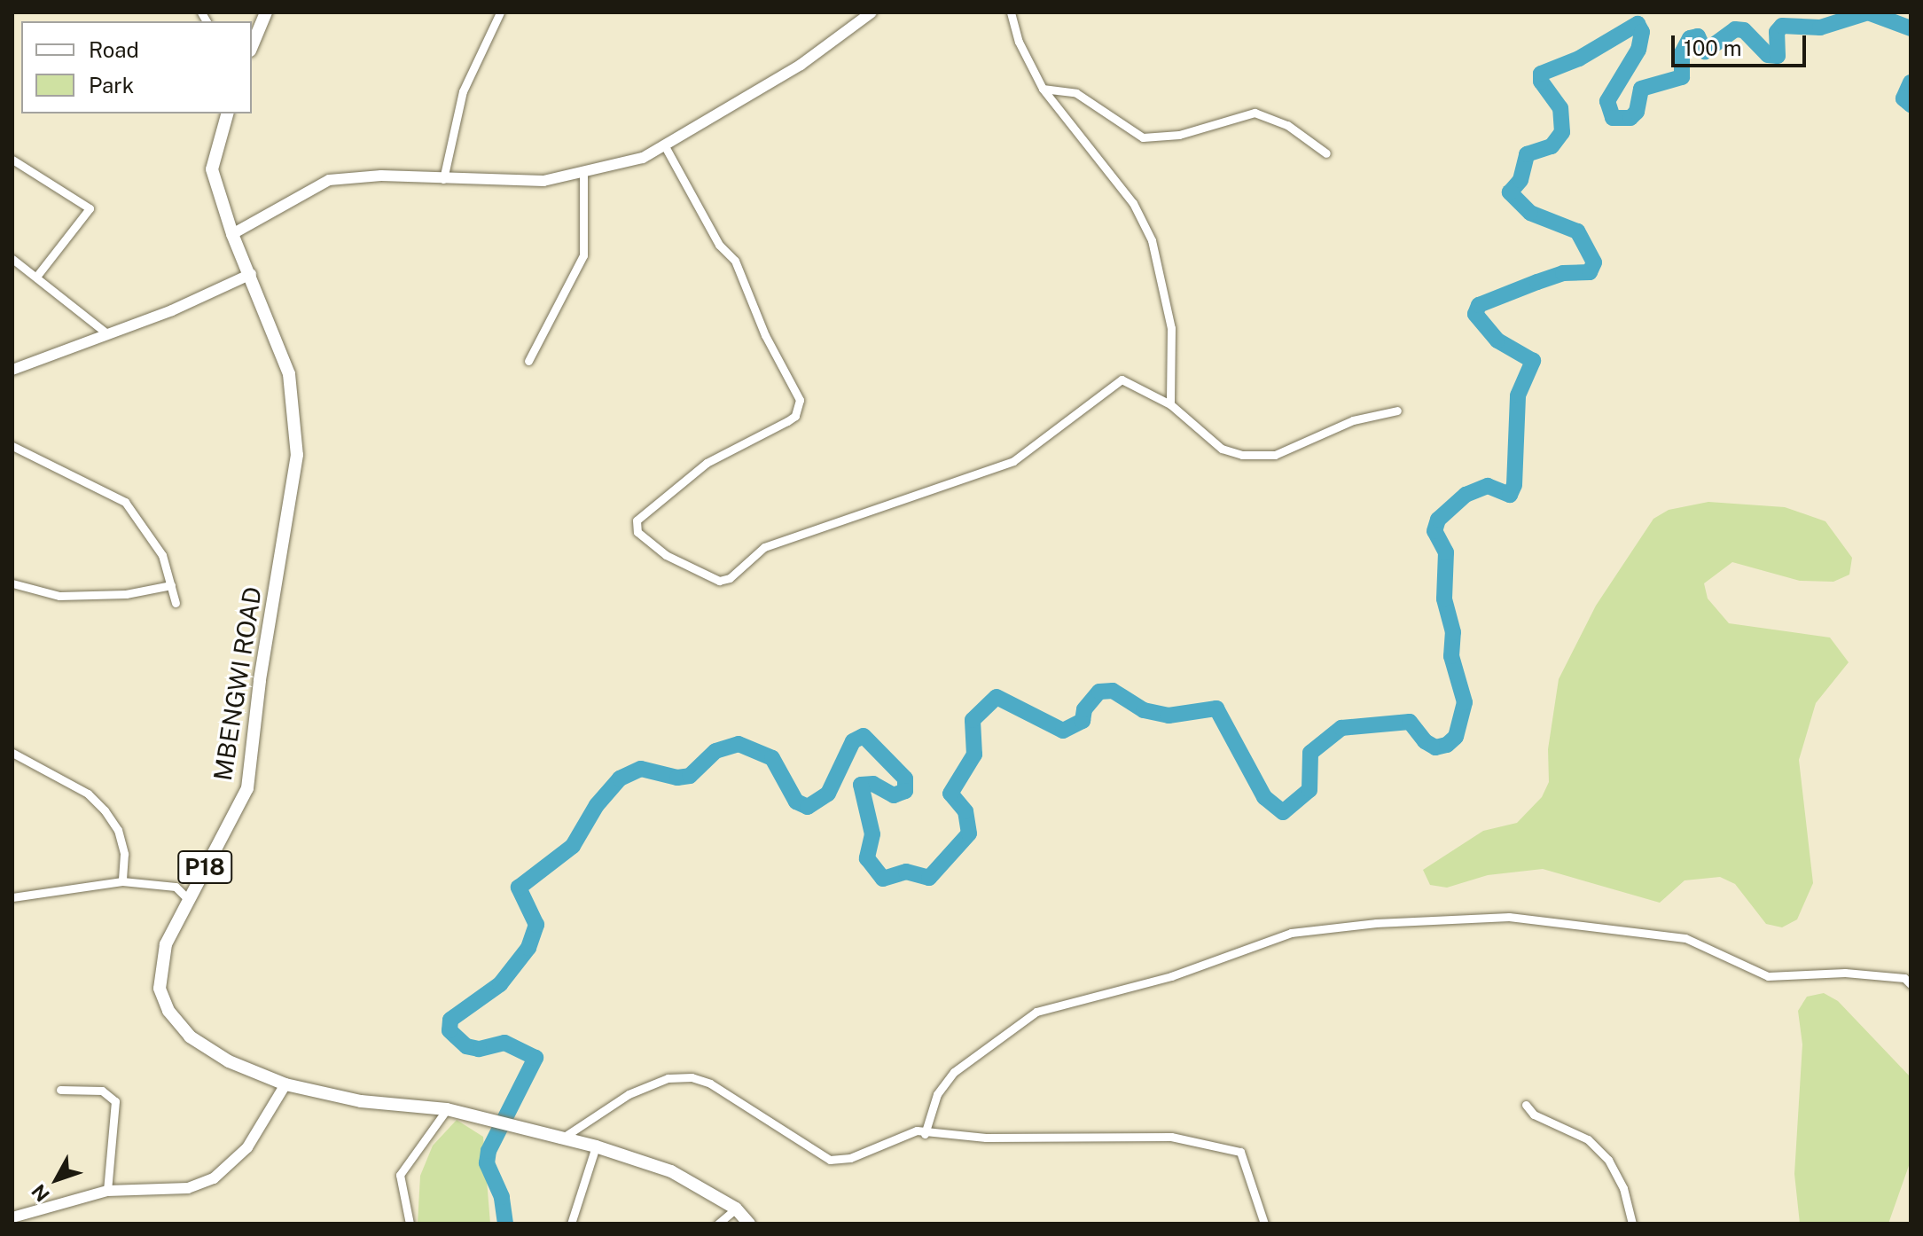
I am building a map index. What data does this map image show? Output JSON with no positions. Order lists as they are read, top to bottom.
{
  "streets": {
    "main road": ["MBENGWI ROAD", "P18"]
  },
  "legend": ["Road", "Park"],
  "scale_bar": "100 m",
  "north": "bottom left"
}
